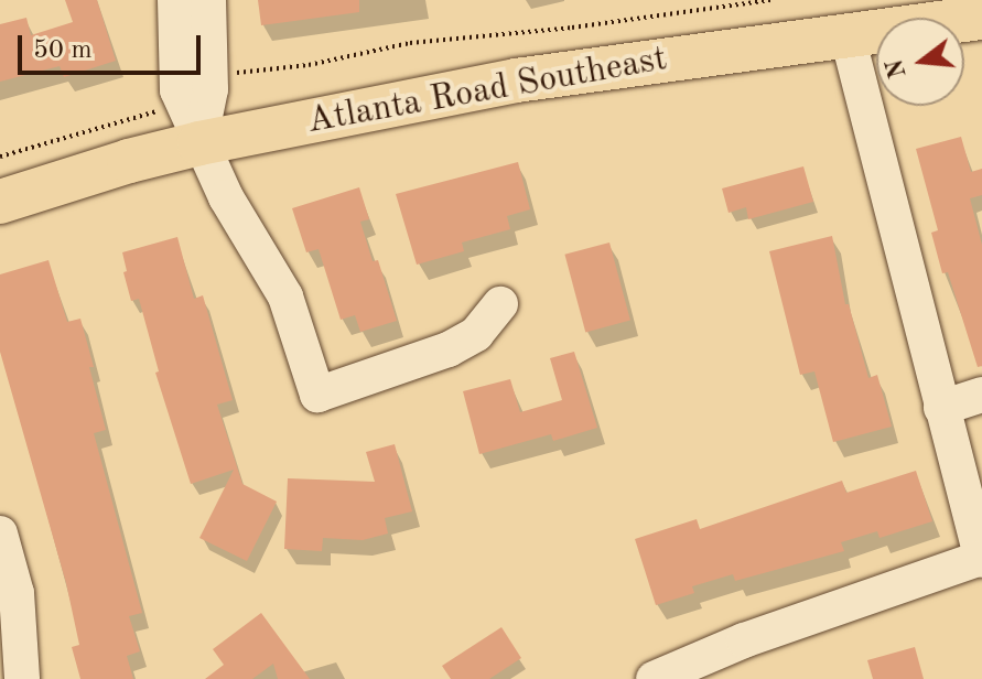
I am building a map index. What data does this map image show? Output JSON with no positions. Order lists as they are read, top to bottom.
{
  "streets": {
    "main road": ["Atlanta Road Southeast"]
  },
  "scale_bar": "50 m",
  "north": "left"
}
